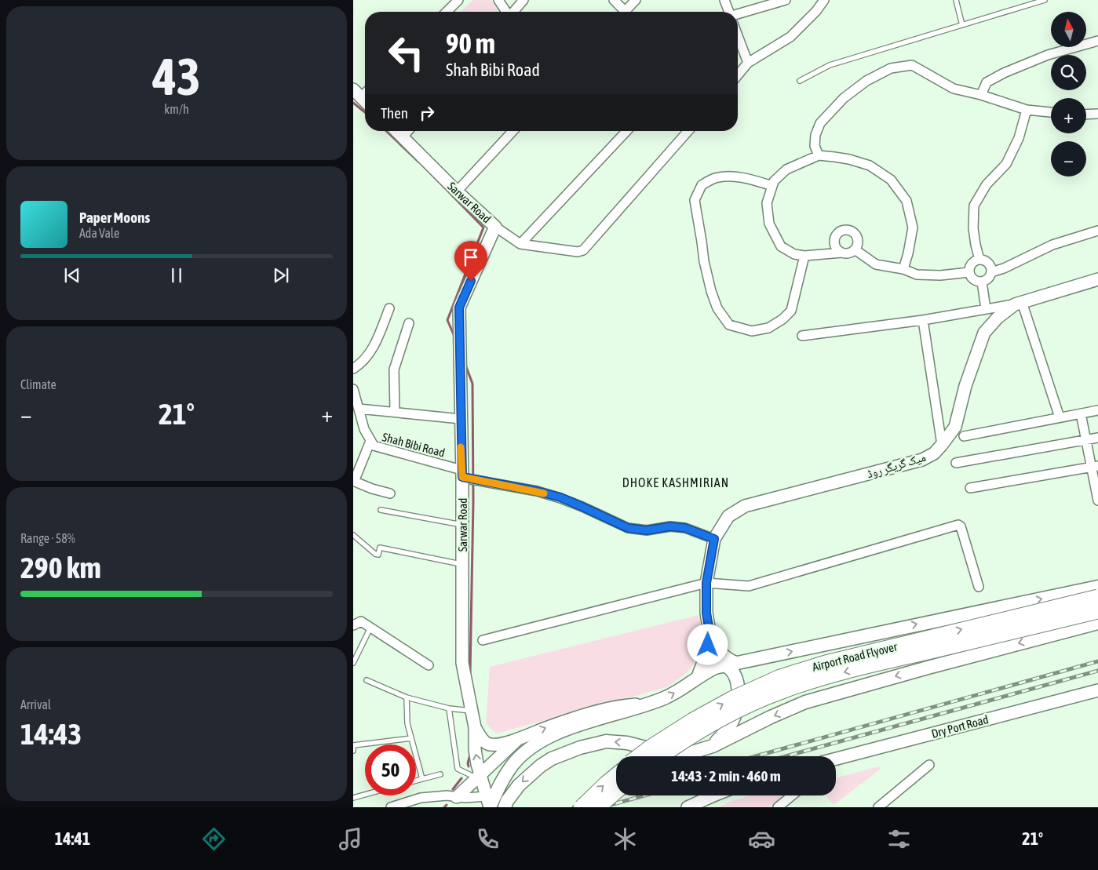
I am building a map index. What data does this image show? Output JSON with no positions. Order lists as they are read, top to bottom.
{
  "streets": {
    "main road": ["میک گریگر روڈ", "Airport Road Flyover"],
    "street": ["Sarwar Road", "Shah Bibi Road", "Dry Port Road"]
  },
  "crossings": [
    ["Sarwar Road", "Shah Bibi Road"],
    ["Shah Bibi Road", "میک گریگر روڈ"]
  ],
  "districts": ["DHOKE KASHMIRIAN"],
  "north": "top",
  "page": {
    "tile": [
      ["43", "km/h"],
      "Climate",
      ["Range · 58%", "290 km"],
      ["Arrival", "14:43"]
    ],
    "map_buttons": ["+", "−"],
    "turn": ["90 m", "Shah Bibi Road"],
    "then": "Then",
    "song": ["Paper Moons", "Ada Vale"],
    "heat": ["−", "21°", "+"],
    "limit": "50",
    "trip": "14:43 · 2 min · 460 m",
    "tabs": ["14:41", "21°"]
  }
}
